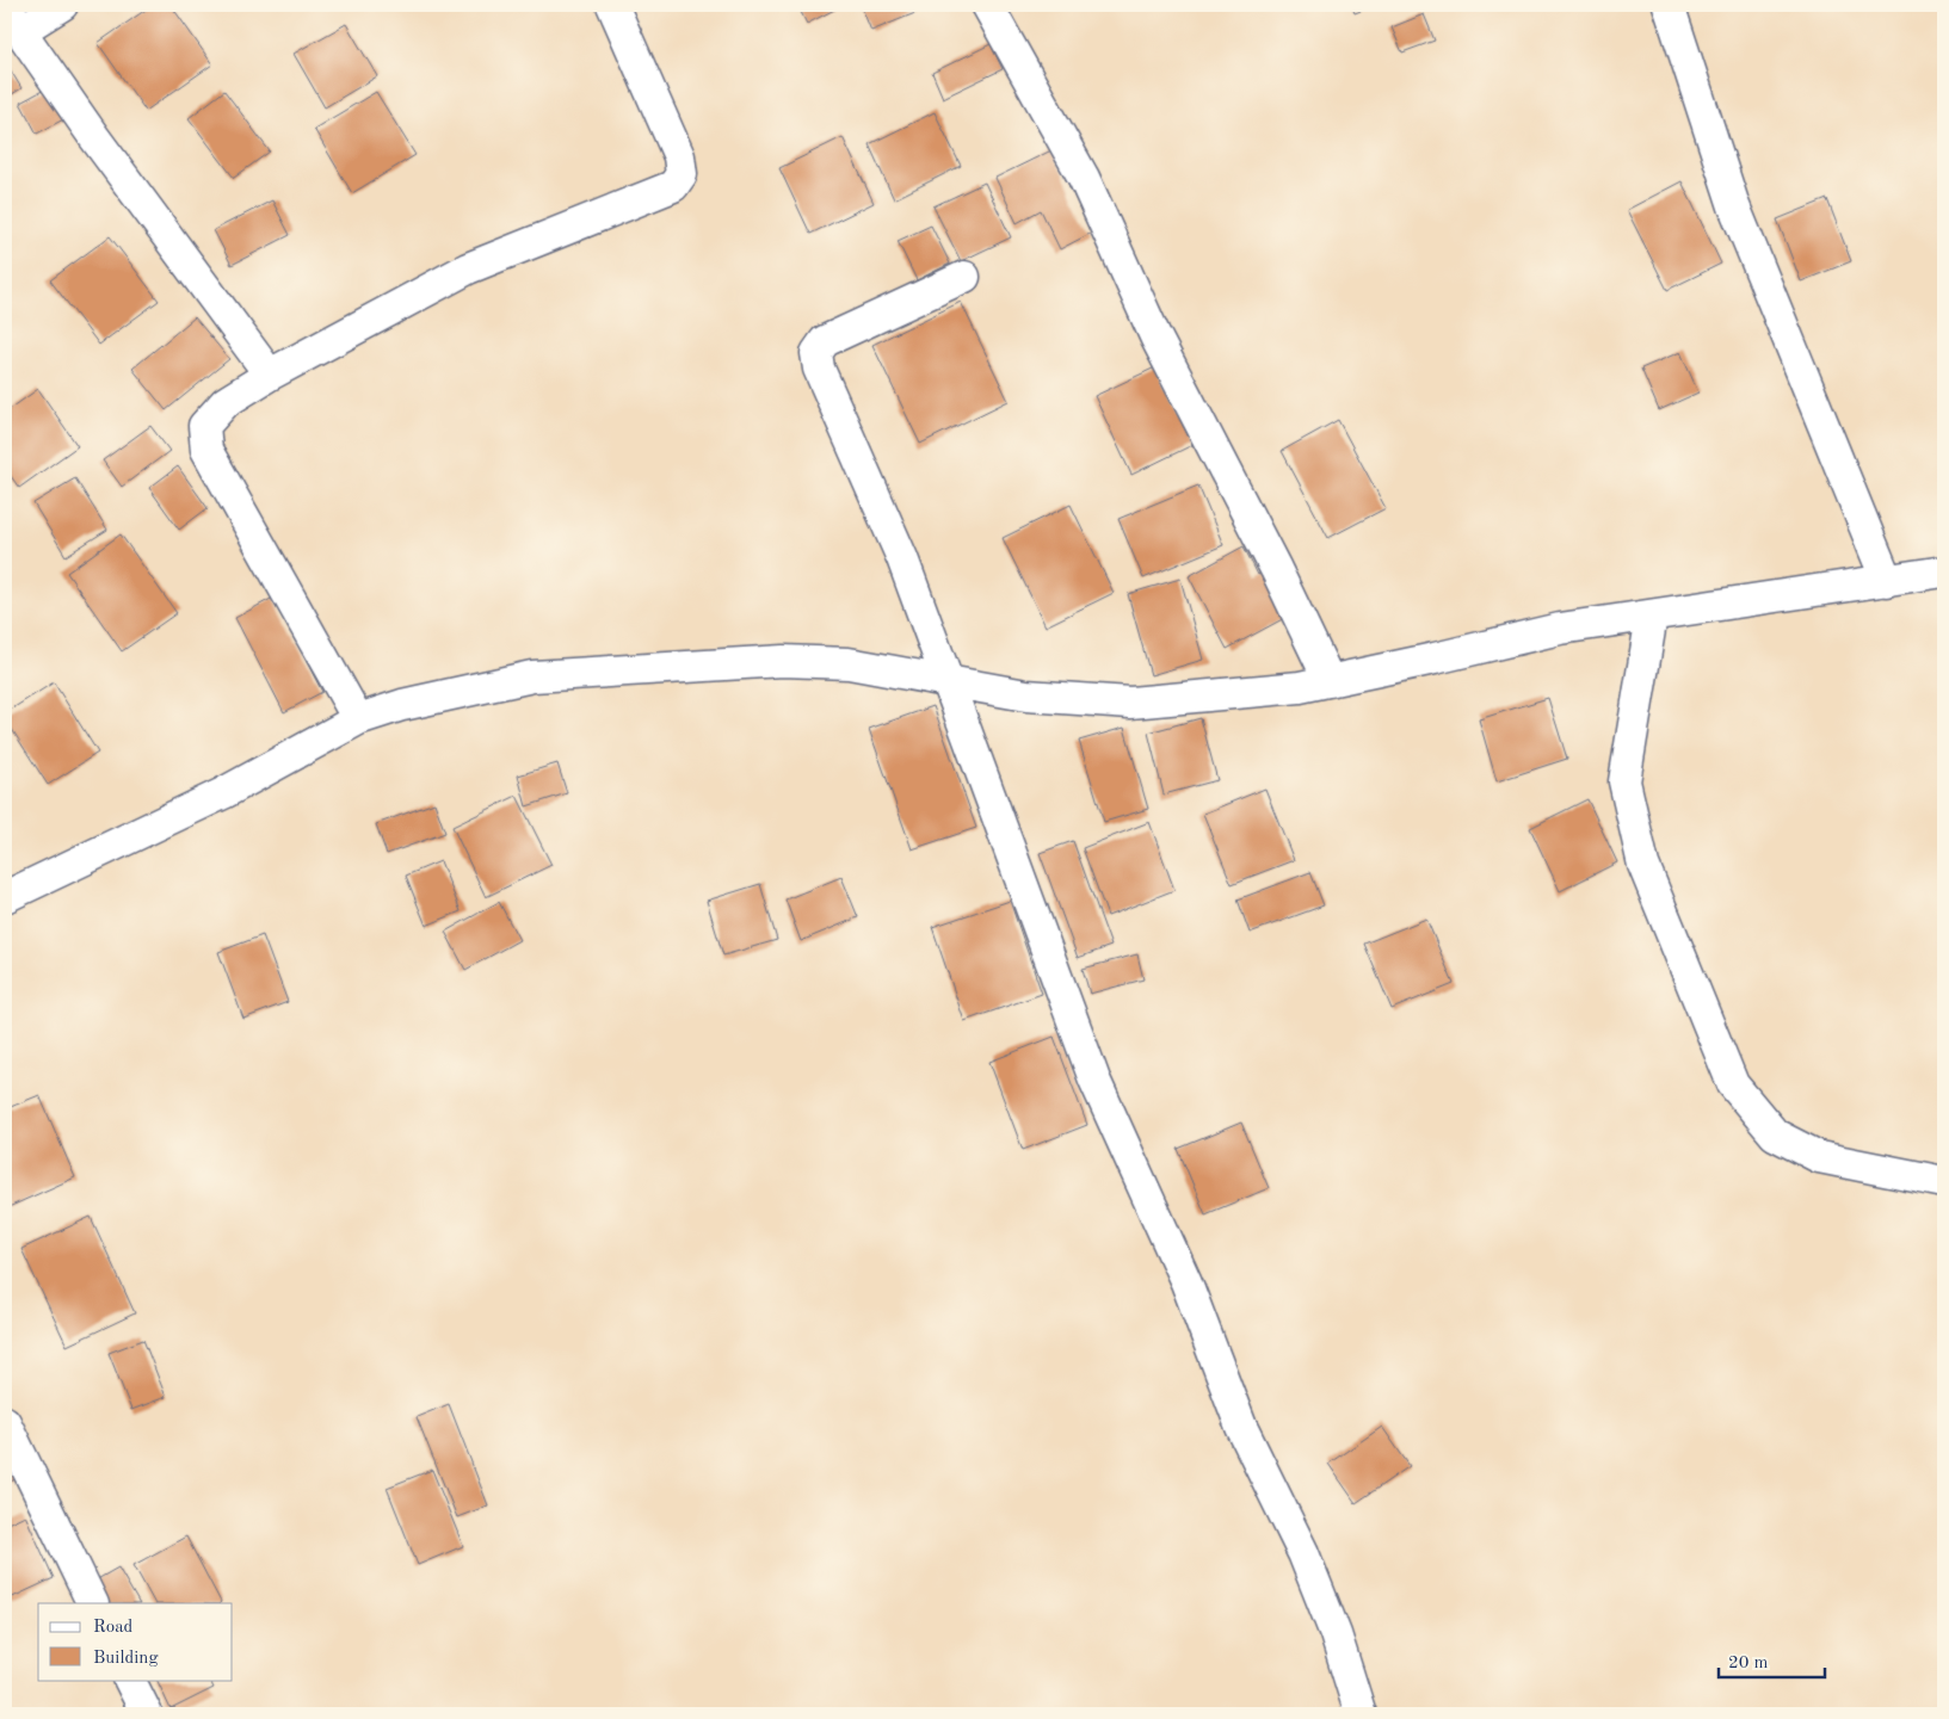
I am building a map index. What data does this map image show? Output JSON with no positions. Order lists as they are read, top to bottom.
{
  "legend": ["Road", "Building"],
  "scale_bar": "20 m"
}
